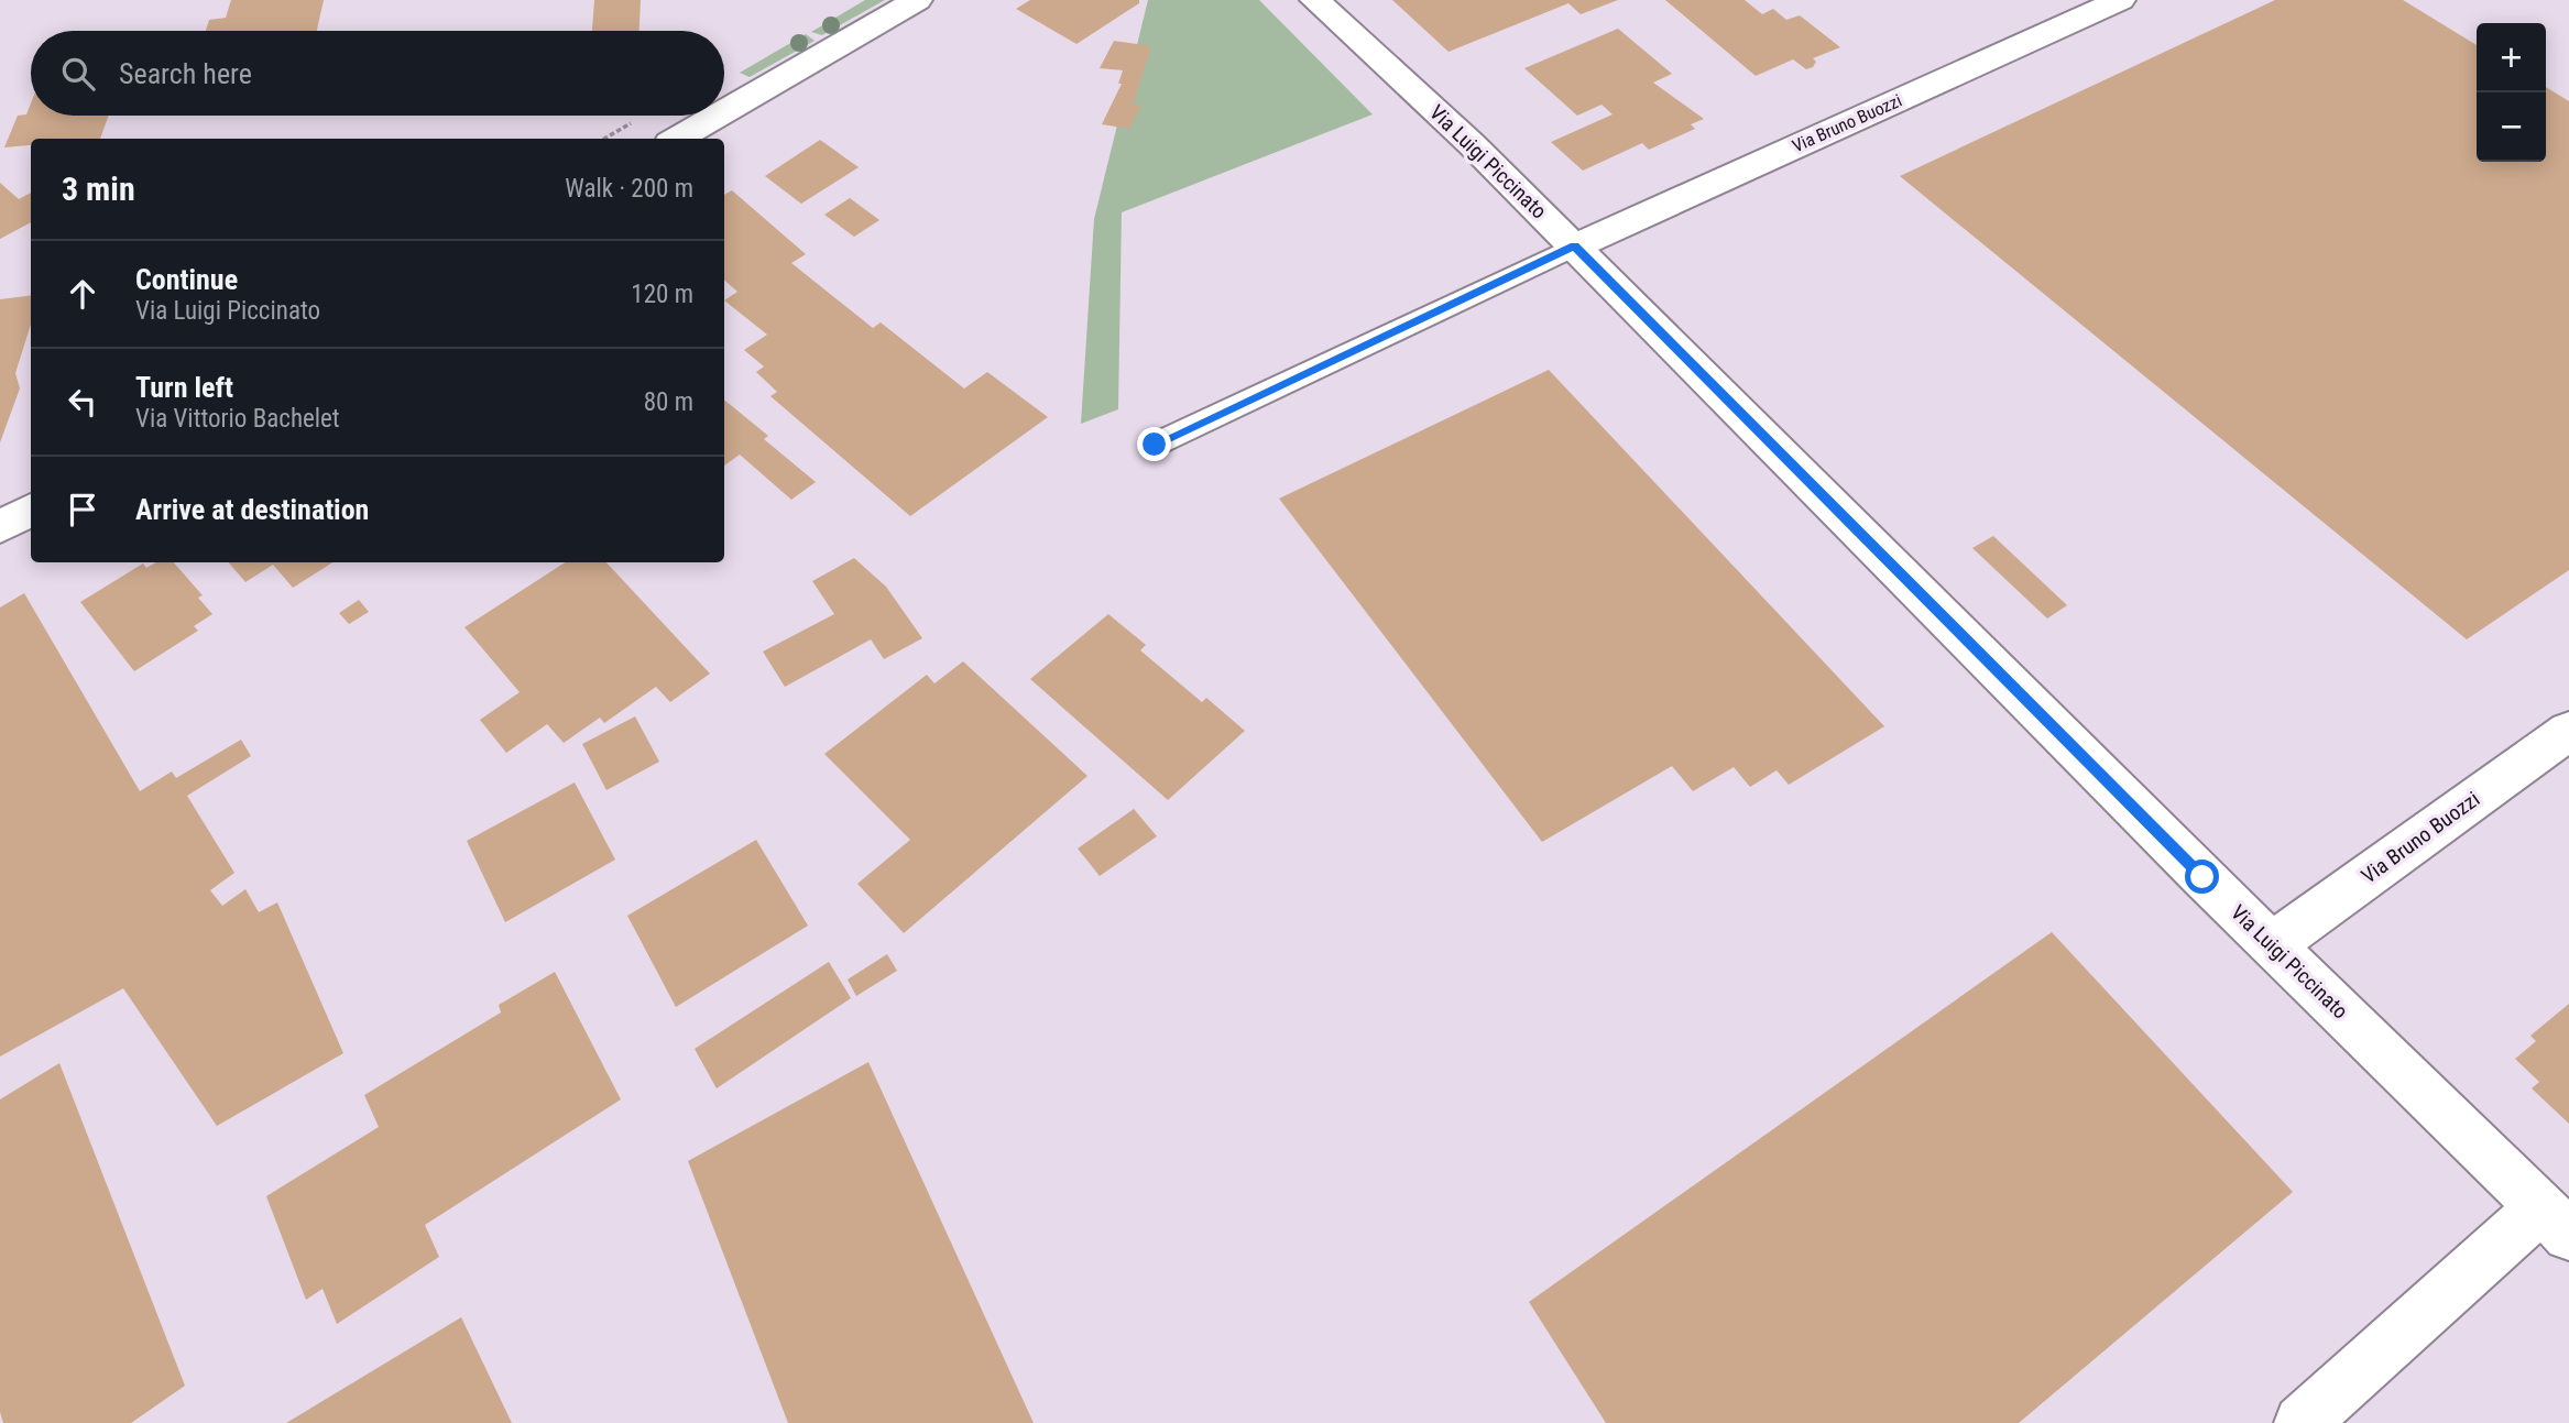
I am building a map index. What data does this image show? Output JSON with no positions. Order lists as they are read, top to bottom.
{
  "streets": {
    "street": ["Via Bruno Buozzi", "Via Luigi Piccinato"]
  },
  "crossings": [
    ["Via Bruno Buozzi", "Via Luigi Piccinato"]
  ],
  "page": {
    "map_buttons": ["+", "−"],
    "search": "Search here",
    "heading": ["3 min", "Walk · 200 m"],
    "list": [
      ["Continue", "Via Luigi Piccinato", "120 m"],
      ["Turn left", "Via Vittorio Bachelet", "80 m"],
      "Arrive at destination"
    ]
  }
}
